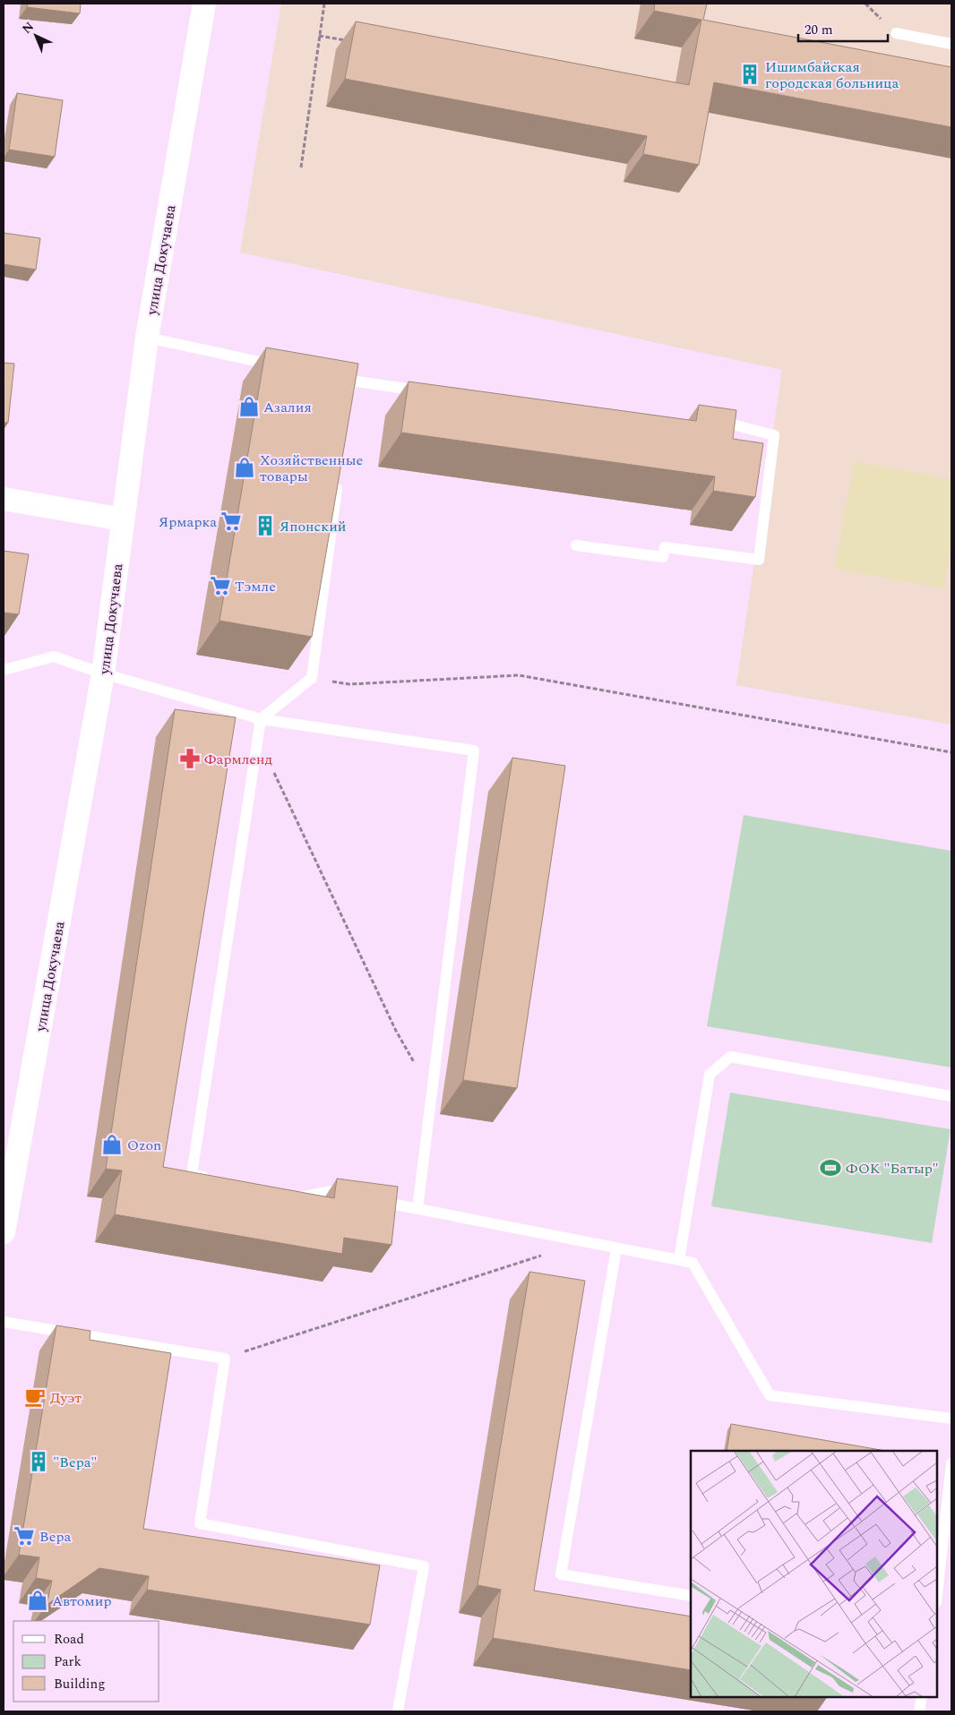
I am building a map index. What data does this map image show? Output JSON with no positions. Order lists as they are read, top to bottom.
{
  "streets": {
    "street": ["улица Докучаева"]
  },
  "places": {
    "building": ["Ишимбайская городская больница", "Японский", "\"Вера\""],
    "shop": [
      "Азалия",
      "Хозяйственные товары",
      "Ozon",
      "Автомир"
    ],
    "supermarket": ["Ярмарка", "Тэмле", "Вера"],
    "pharmacy": ["Фармленд"],
    "sports": ["ФОК \"Батыр\""],
    "cafe": ["Дуэт"]
  },
  "legend": ["Road", "Park", "Building"],
  "scale_bar": "20 m",
  "north": "top left"
}
